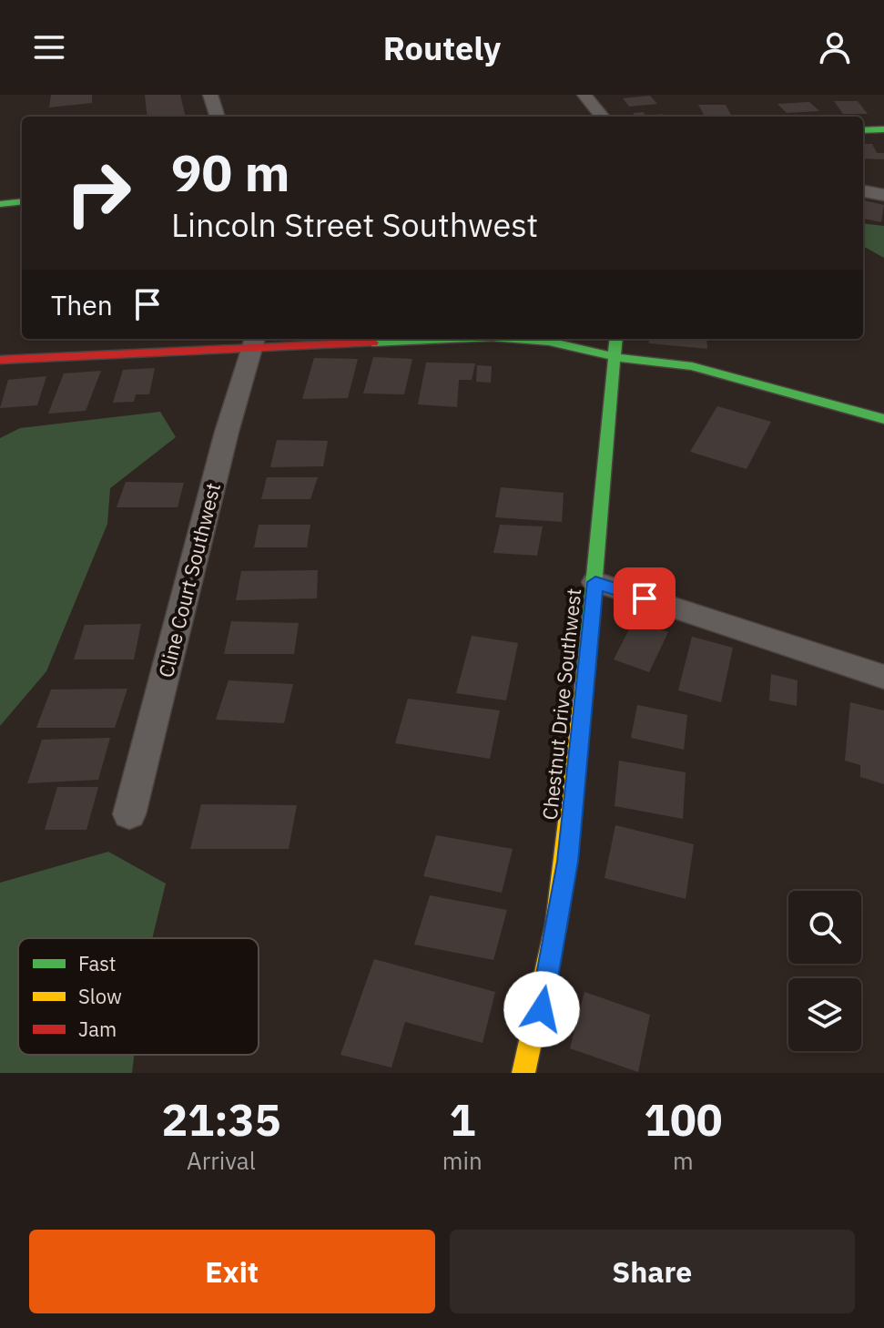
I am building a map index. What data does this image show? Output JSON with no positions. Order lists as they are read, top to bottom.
{
  "streets": {
    "street": ["Cline Court Southwest", "Chestnut Drive Southwest"]
  },
  "legend": ["Fast", "Slow", "Jam"],
  "page": {
    "header": "Routely",
    "turn": ["90 m", "Lincoln Street Southwest"],
    "then": "Then",
    "eta": [
      "21:35",
      "Arrival",
      "1",
      "min",
      "100",
      "m"
    ],
    "buttons": ["Exit", "Share"]
  }
}
